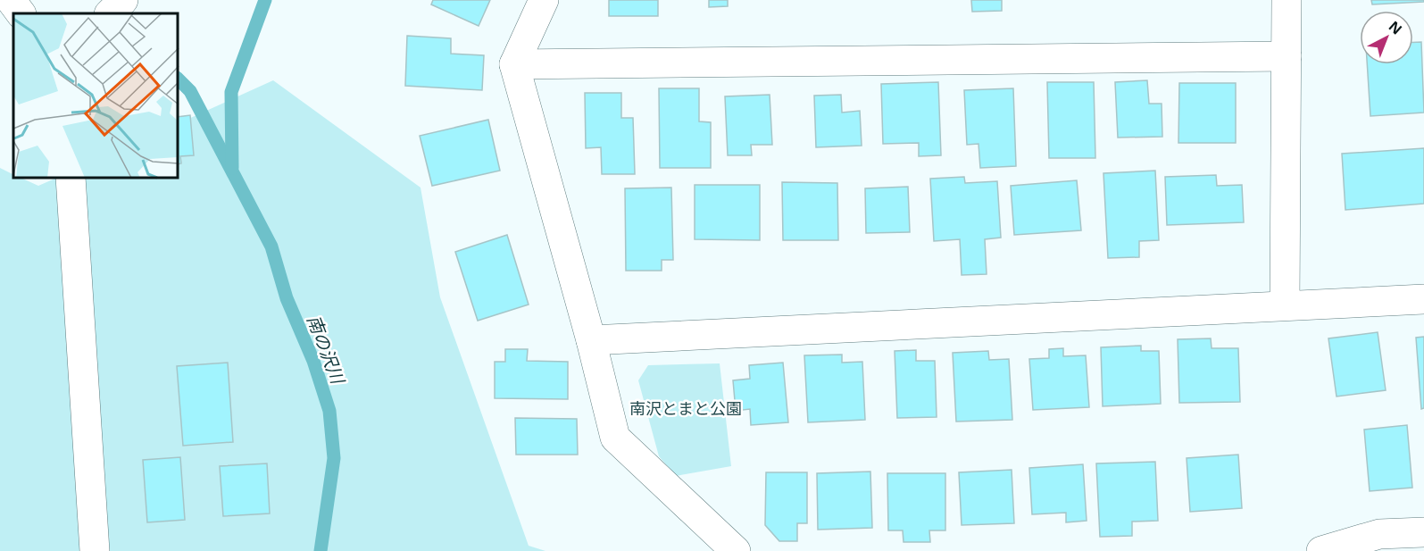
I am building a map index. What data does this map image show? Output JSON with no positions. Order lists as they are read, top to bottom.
{
  "water": ["南の沢川"],
  "parks": ["南沢とまと公園"],
  "north": "top right"
}
